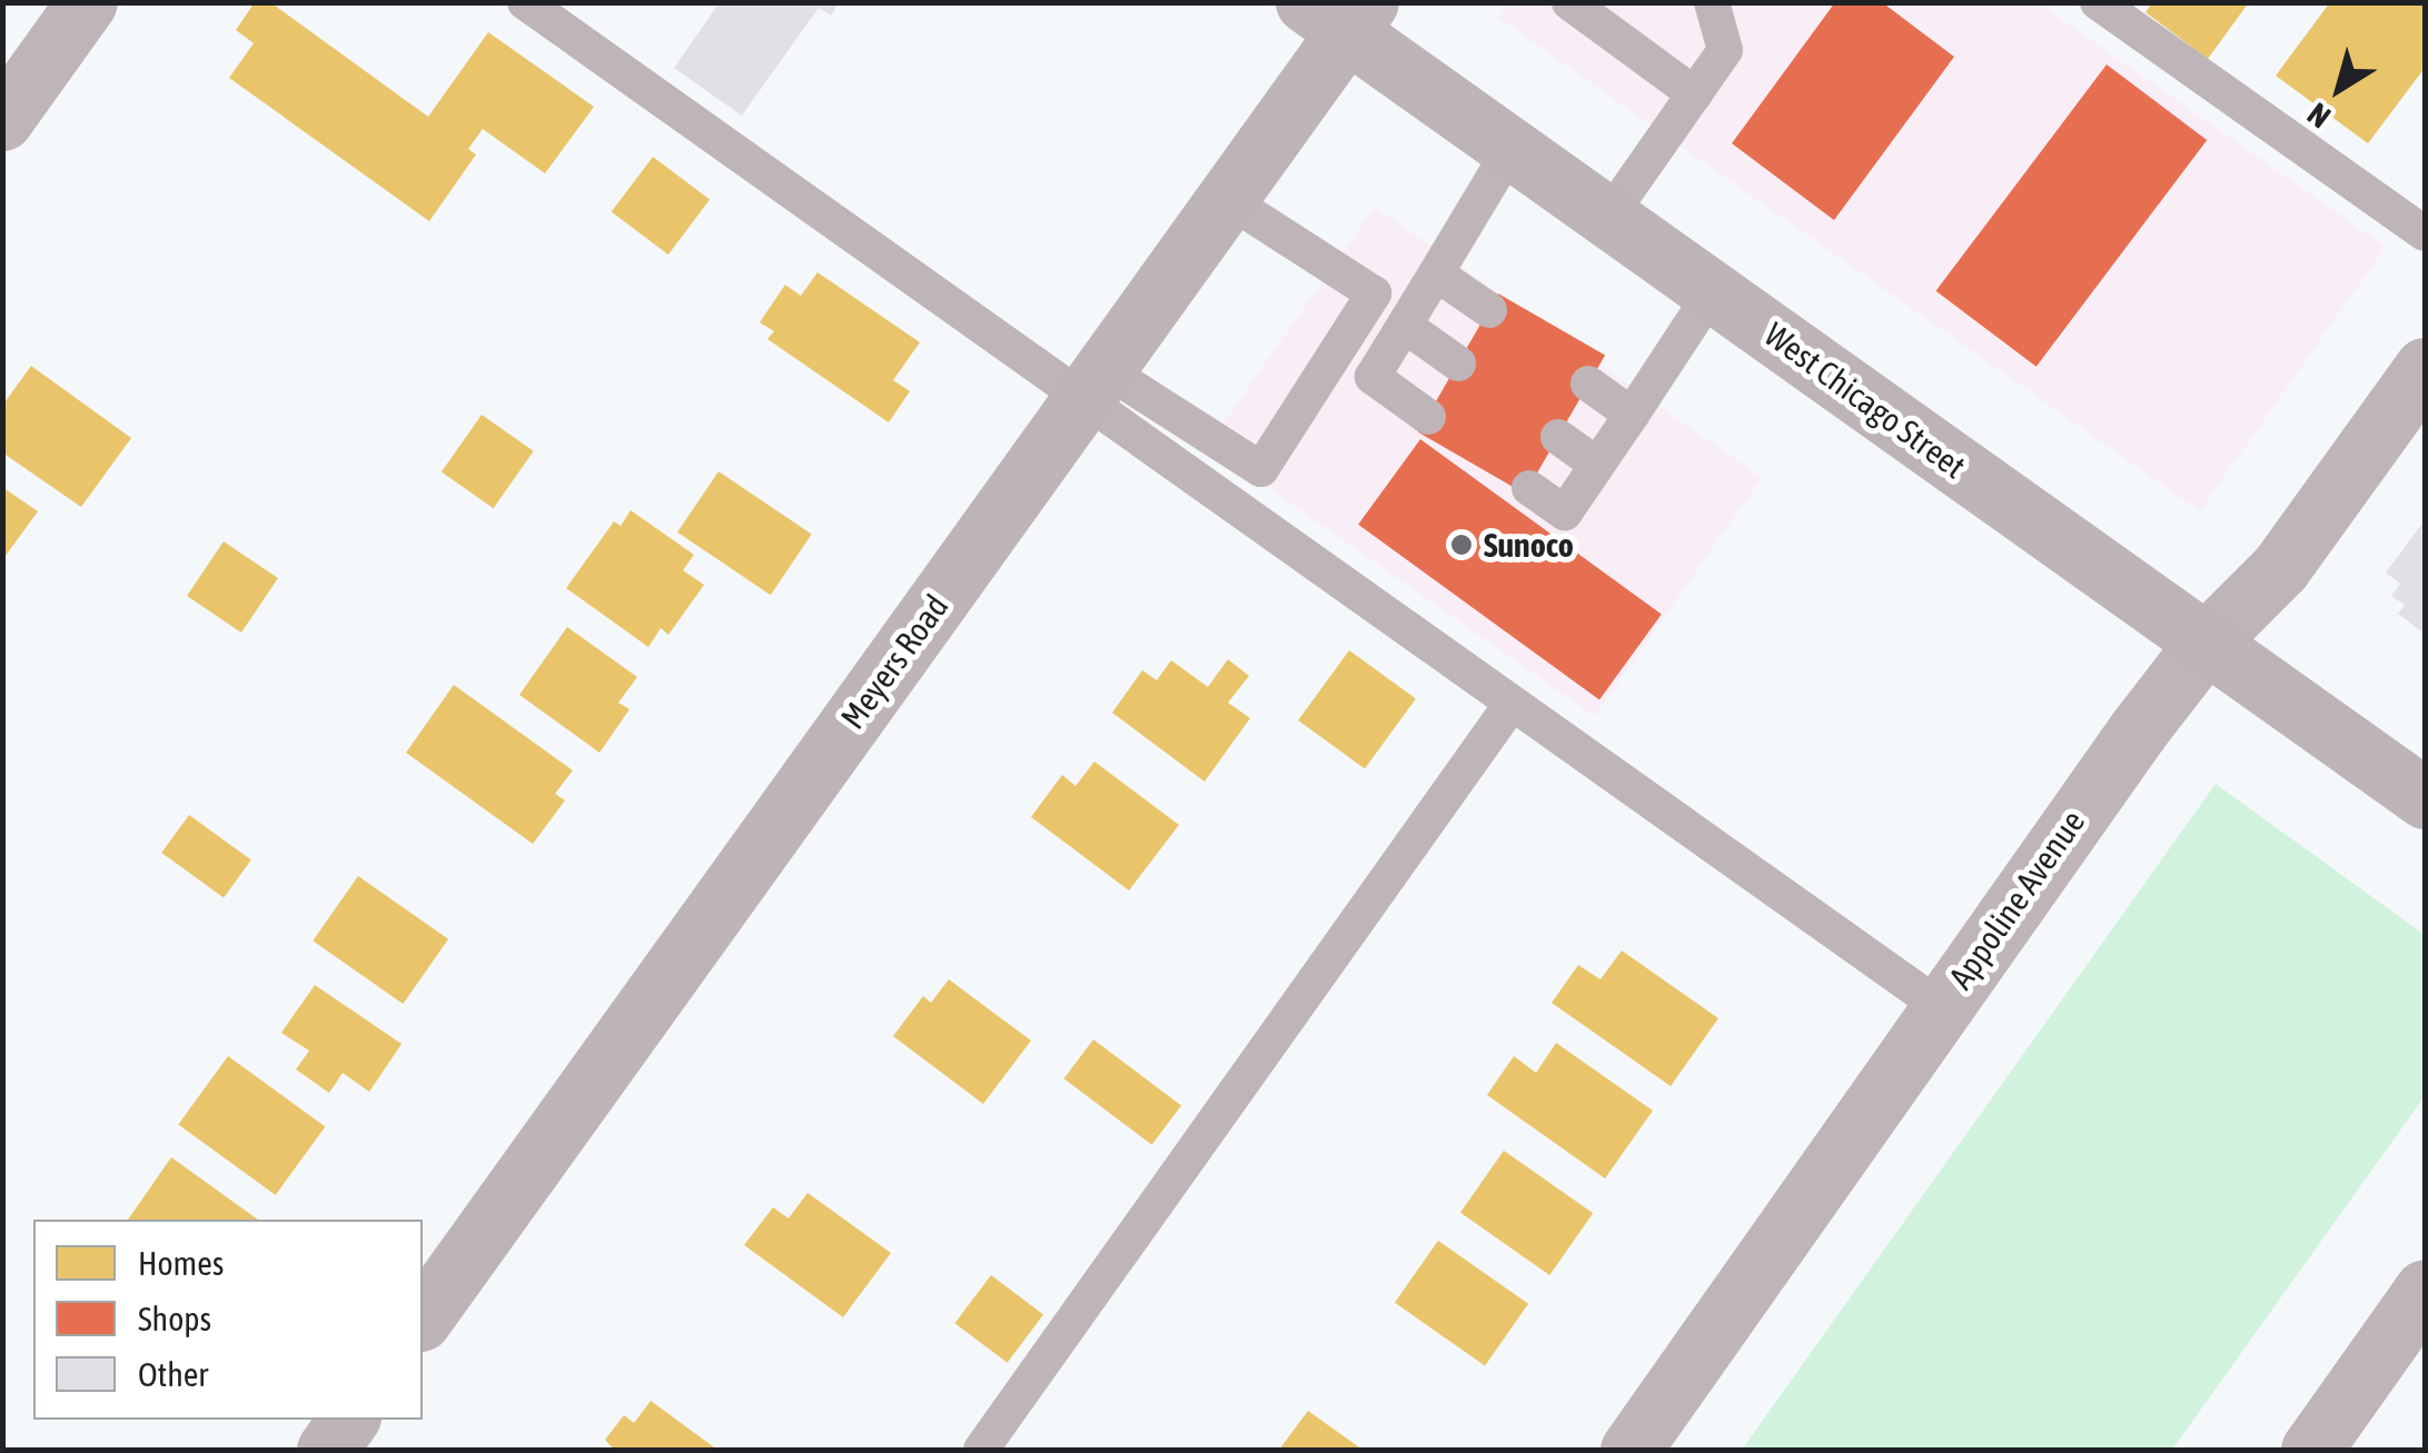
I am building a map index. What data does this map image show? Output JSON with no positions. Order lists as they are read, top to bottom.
{
  "streets": {
    "street": ["West Chicago Street", "Meyers Road", "Appoline Avenue"]
  },
  "crossings": [
    ["West Chicago Street", "Meyers Road"],
    ["West Chicago Street", "Appoline Avenue"]
  ],
  "places": ["Sunoco"],
  "legend": ["Homes", "Shops", "Other"],
  "north": "bottom left"
}
